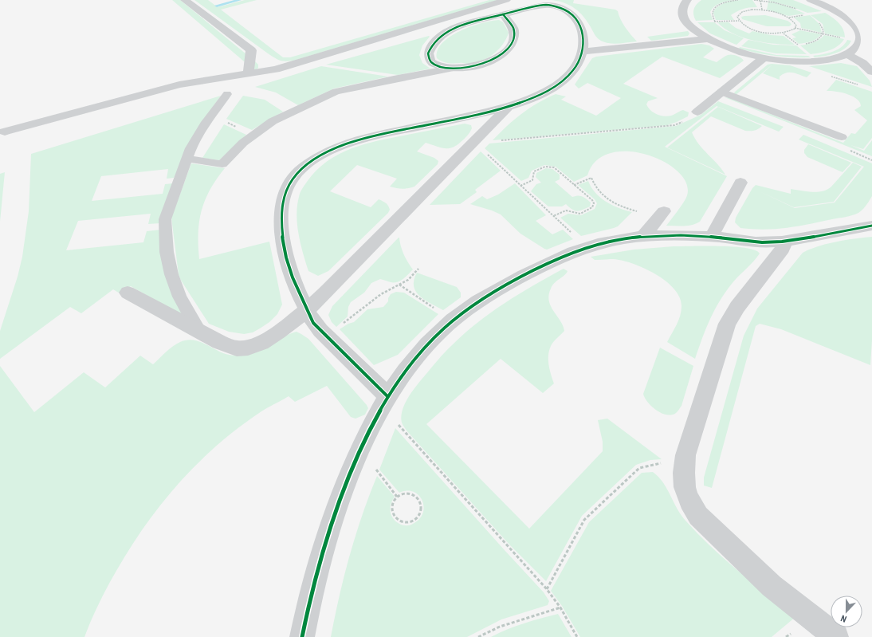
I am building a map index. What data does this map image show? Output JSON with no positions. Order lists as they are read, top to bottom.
{
  "north": "bottom"
}
